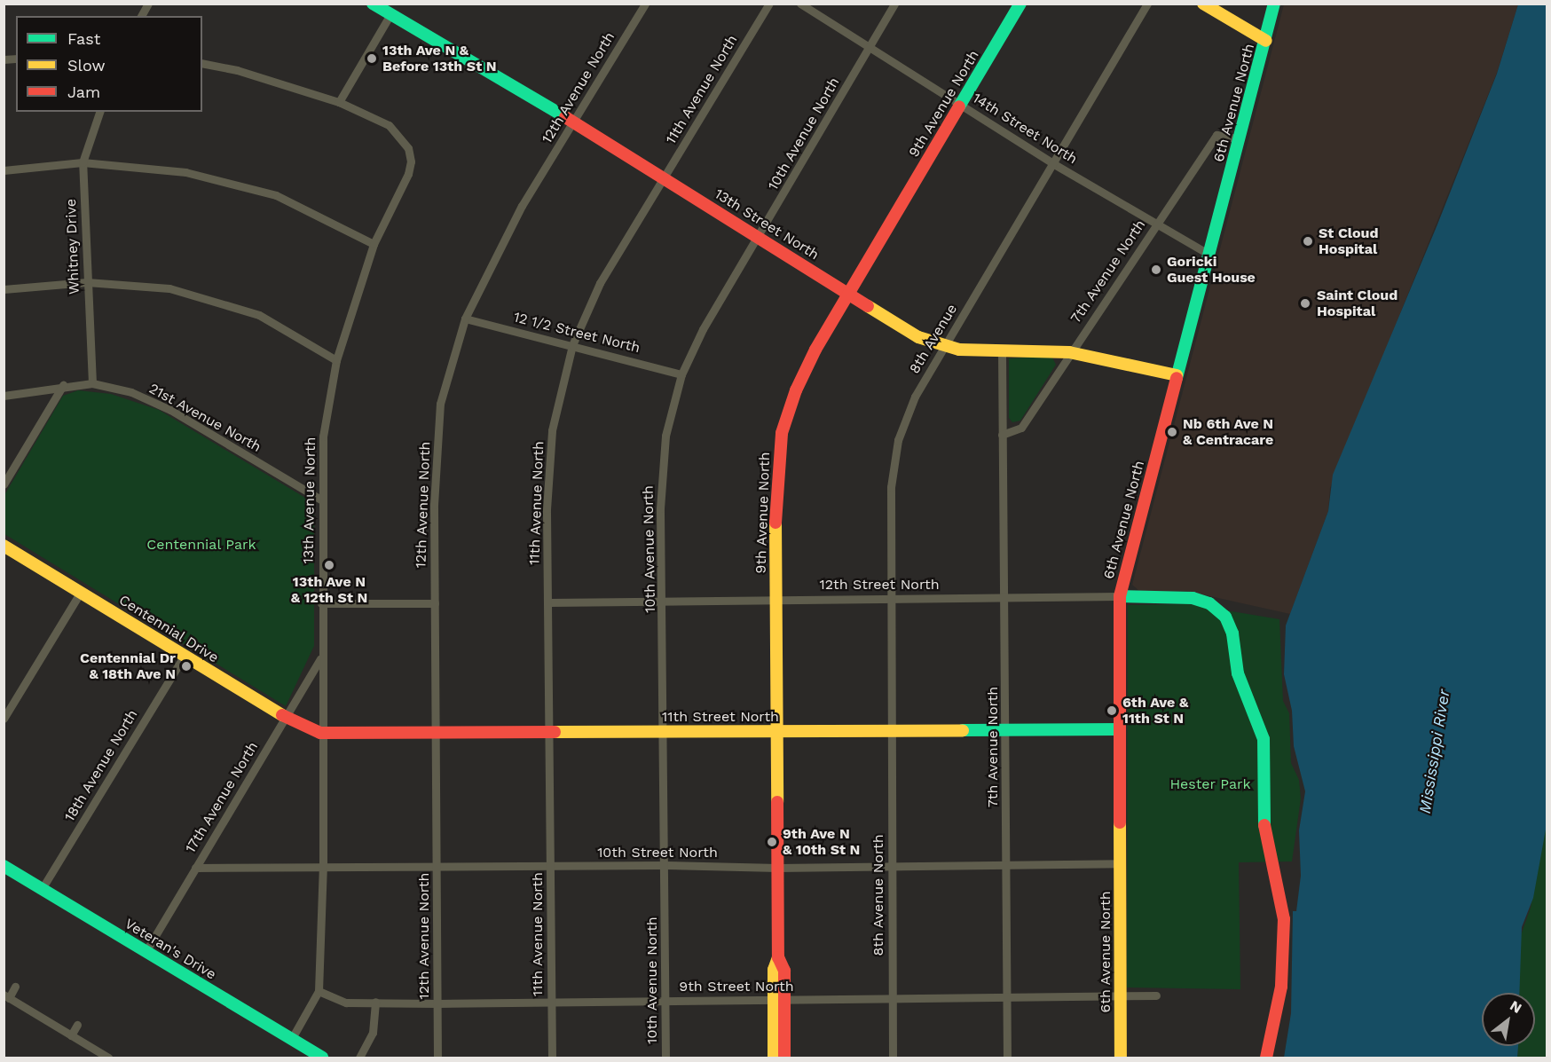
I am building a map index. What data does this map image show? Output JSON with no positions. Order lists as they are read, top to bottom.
{
  "streets": {
    "street": [
      "12th Avenue North",
      "11th Avenue North",
      "6th Avenue North",
      "9th Avenue North",
      "14th Street North",
      "10th Avenue North",
      "13th Street North",
      "Whitney Drive",
      "7th Avenue North",
      "12 1/2 Street North",
      "8th Avenue",
      "21st Avenue North",
      "13th Avenue North",
      "12th Street North",
      "Centennial Drive",
      "11th Street North",
      "18th Avenue North",
      "17th Avenue North",
      "10th Street North",
      "8th Avenue North",
      "Veteran's Drive",
      "9th Street North"
    ]
  },
  "crossings": [
    ["12th Avenue North", "13th Street North"],
    ["12th Avenue North", "12 1/2 Street North"],
    ["12th Avenue North", "11th Street North"],
    ["12th Avenue North", "10th Street North"],
    ["12th Avenue North", "9th Street North"],
    ["11th Avenue North", "13th Street North"],
    ["11th Avenue North", "12 1/2 Street North"],
    ["11th Avenue North", "12th Street North"],
    ["11th Avenue North", "11th Street North"],
    ["11th Avenue North", "10th Street North"],
    ["11th Avenue North", "9th Street North"],
    ["6th Avenue North", "14th Street North"],
    ["6th Avenue North", "13th Street North"],
    ["6th Avenue North", "7th Avenue North"],
    ["6th Avenue North", "12th Street North"],
    ["6th Avenue North", "11th Street North"],
    ["6th Avenue North", "10th Street North"],
    ["6th Avenue North", "9th Street North"],
    ["9th Avenue North", "14th Street North"],
    ["9th Avenue North", "13th Street North"],
    ["9th Avenue North", "12th Street North"],
    ["9th Avenue North", "11th Street North"],
    ["9th Avenue North", "10th Street North"],
    ["9th Avenue North", "9th Street North"],
    ["14th Street North", "10th Avenue North"],
    ["14th Street North", "7th Avenue North"],
    ["14th Street North", "8th Avenue"],
    ["10th Avenue North", "13th Street North"],
    ["10th Avenue North", "12 1/2 Street North"],
    ["10th Avenue North", "12th Street North"],
    ["10th Avenue North", "11th Street North"],
    ["10th Avenue North", "10th Street North"],
    ["10th Avenue North", "9th Street North"],
    ["13th Street North", "7th Avenue North"],
    ["13th Street North", "8th Avenue"],
    ["Whitney Drive", "21st Avenue North"],
    ["7th Avenue North", "12th Street North"],
    ["7th Avenue North", "11th Street North"],
    ["7th Avenue North", "10th Street North"],
    ["7th Avenue North", "9th Street North"],
    ["8th Avenue", "12th Street North"],
    ["8th Avenue", "11th Street North"],
    ["8th Avenue", "8th Avenue North"],
    ["21st Avenue North", "13th Avenue North"],
    ["13th Avenue North", "Centennial Drive"],
    ["13th Avenue North", "11th Street North"],
    ["13th Avenue North", "17th Avenue North"],
    ["13th Avenue North", "10th Street North"],
    ["13th Avenue North", "9th Street North"],
    ["Centennial Drive", "11th Street North"],
    ["Centennial Drive", "18th Avenue North"],
    ["Centennial Drive", "17th Avenue North"],
    ["11th Street North", "8th Avenue North"],
    ["18th Avenue North", "Veteran's Drive"],
    ["17th Avenue North", "10th Street North"],
    ["17th Avenue North", "Veteran's Drive"],
    ["10th Street North", "8th Avenue North"],
    ["8th Avenue North", "9th Street North"]
  ],
  "water": ["Mississippi River"],
  "parks": ["Centennial Park", "Hester Park"],
  "places": [
    "13th Ave N & Before 13th St N",
    "St Cloud Hospital",
    "Goricki Guest House",
    "Saint Cloud Hospital",
    "Nb 6th Ave N & Centracare",
    "13th Ave N & 12th St N",
    "Centennial Dr & 18th Ave N",
    "6th Ave & 11th St N",
    "9th Ave N & 10th St N"
  ],
  "legend": ["Fast", "Slow", "Jam"],
  "north": "top right"
}
